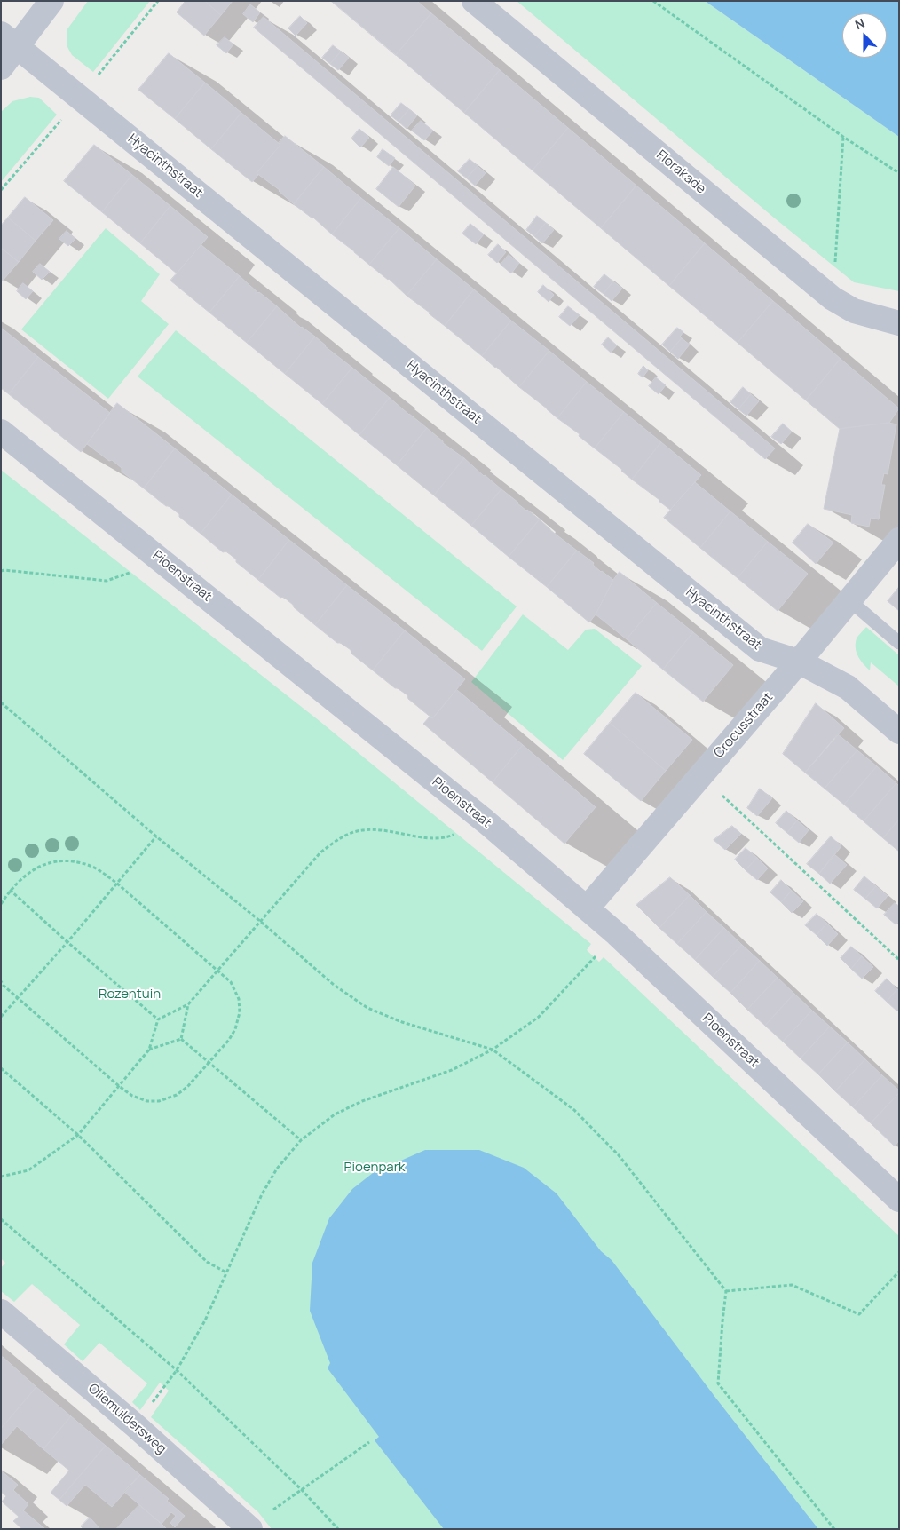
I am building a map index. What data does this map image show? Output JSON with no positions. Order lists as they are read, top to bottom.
{
  "streets": {
    "street": [
      "Hyacinthstraat",
      "Florakade",
      "Pioenstraat",
      "Crocusstraat",
      "Oliemuldersweg"
    ]
  },
  "crossings": [
    ["Hyacinthstraat", "Crocusstraat"],
    ["Pioenstraat", "Crocusstraat"]
  ],
  "parks": ["Rozentuin", "Pioenpark"],
  "north": "top"
}
